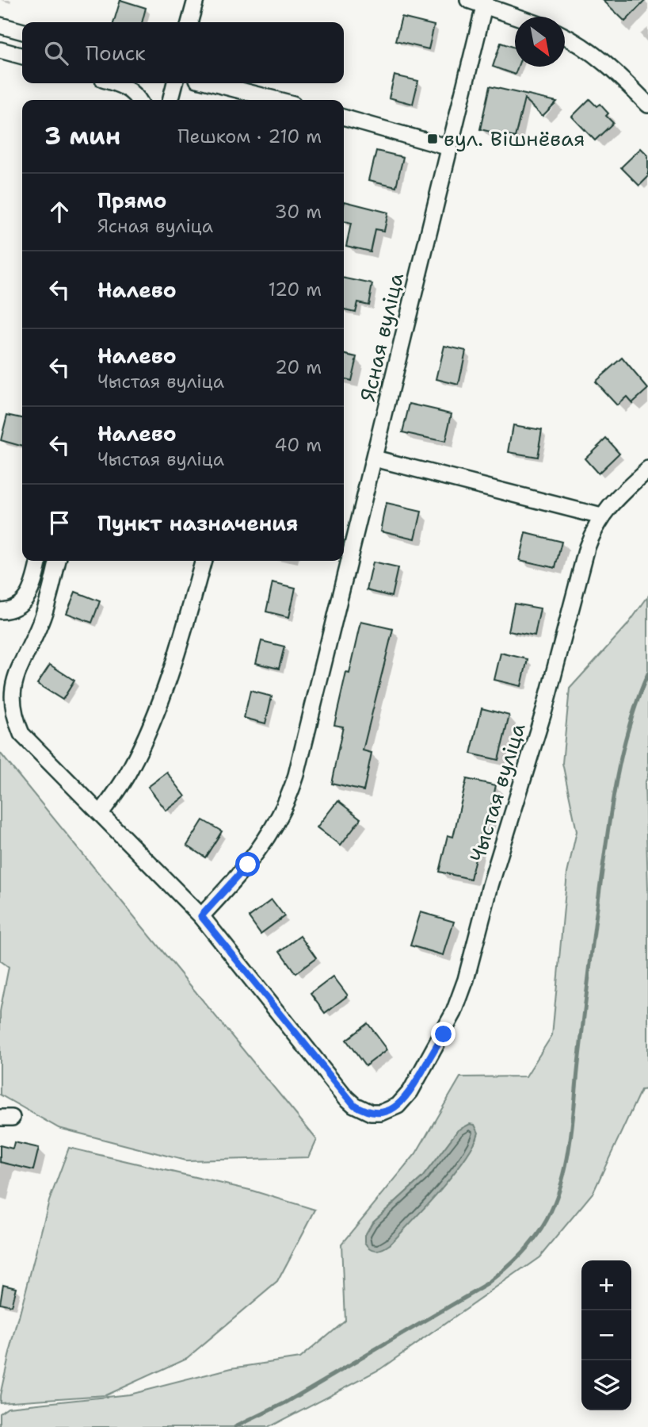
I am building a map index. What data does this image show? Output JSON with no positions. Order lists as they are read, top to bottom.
{
  "streets": {
    "street": ["Ясная вуліца", "Чыстая вуліца"]
  },
  "crossings": [
    ["Ясная вуліца", "Чыстая вуліца"]
  ],
  "places": {
    "transit": ["вул. Вішнёвая"]
  },
  "north": "bottom right",
  "page": {
    "search": "Поиск",
    "heading": ["3 мин", "Пешком · 210 m"],
    "list": [
      ["Прямо", "Ясная вуліца", "30 m"],
      ["Налево", "120 m"],
      ["Налево", "Чыстая вуліца", "20 m"],
      ["Налево", "Чыстая вуліца", "40 m"],
      "Пункт назначения"
    ],
    "map_buttons": ["+", "−"]
  }
}
